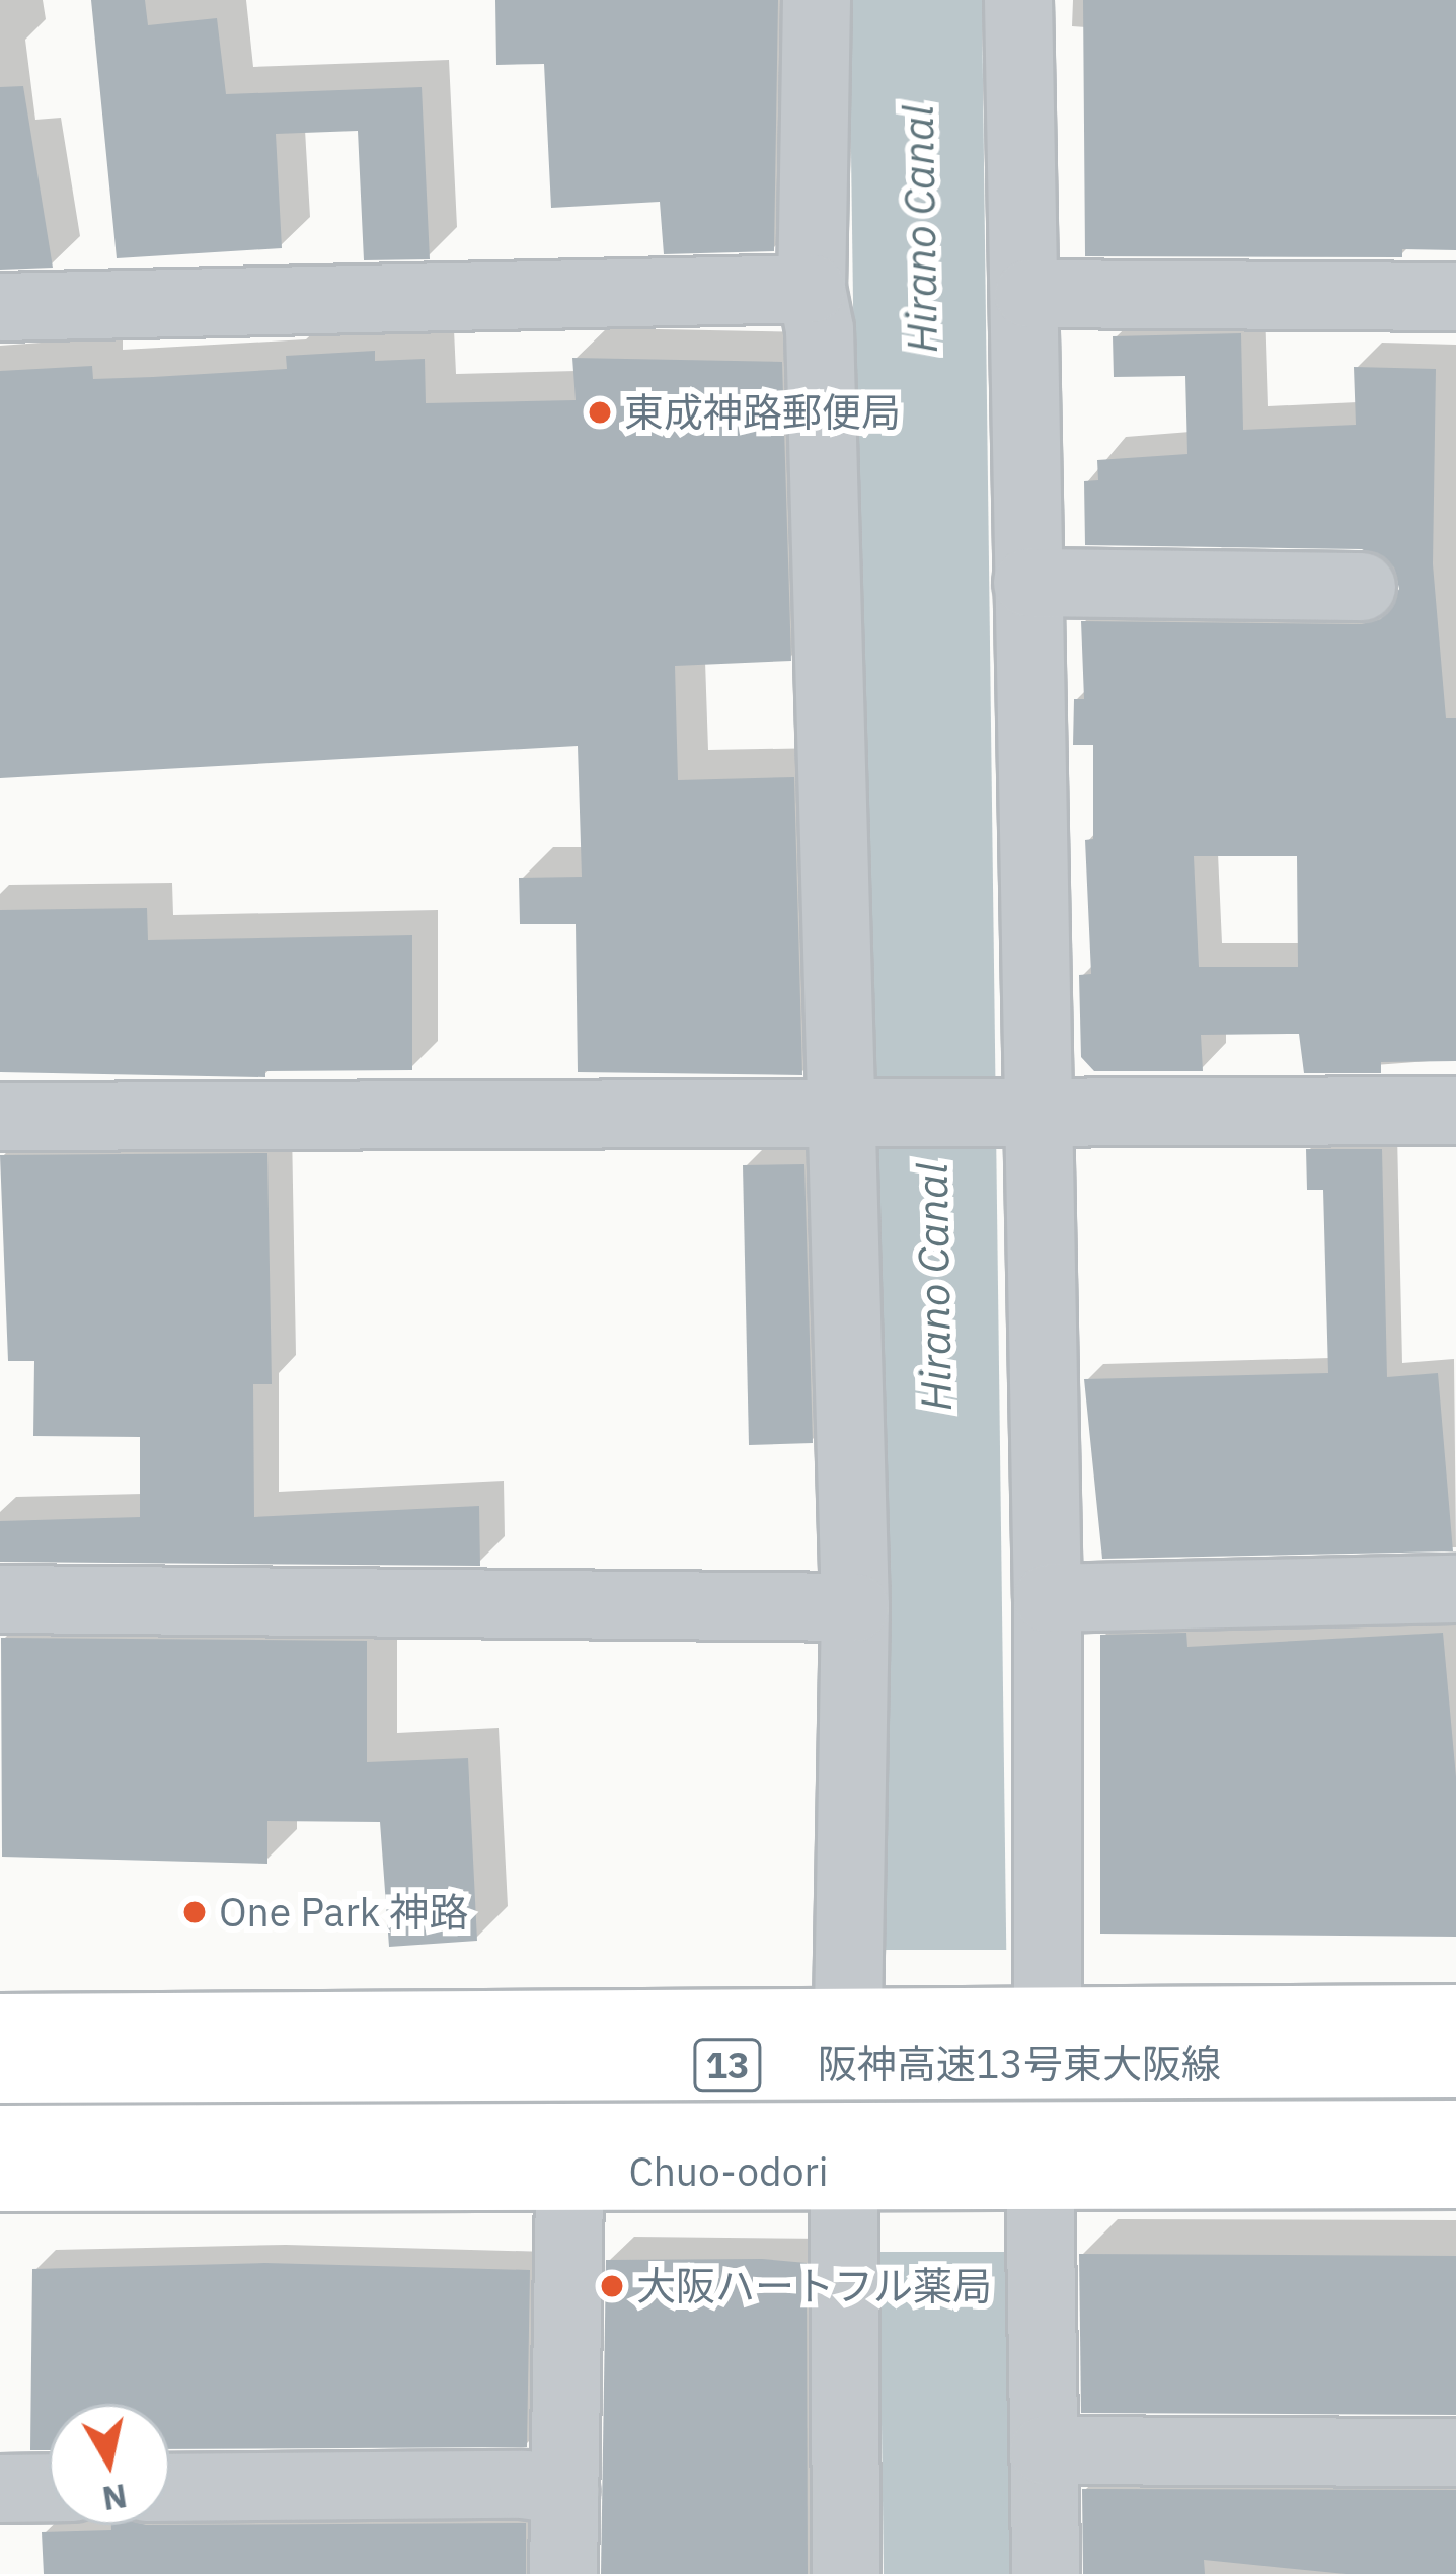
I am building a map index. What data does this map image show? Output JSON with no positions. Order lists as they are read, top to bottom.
{
  "streets": {
    "main road": ["阪神高速13号東大阪線", "13", "Chuo-odori"]
  },
  "water": ["Hirano Canal"],
  "places": ["東成神路郵便局", "One Park 神路", "大阪ハートフル薬局"],
  "north": "bottom"
}
